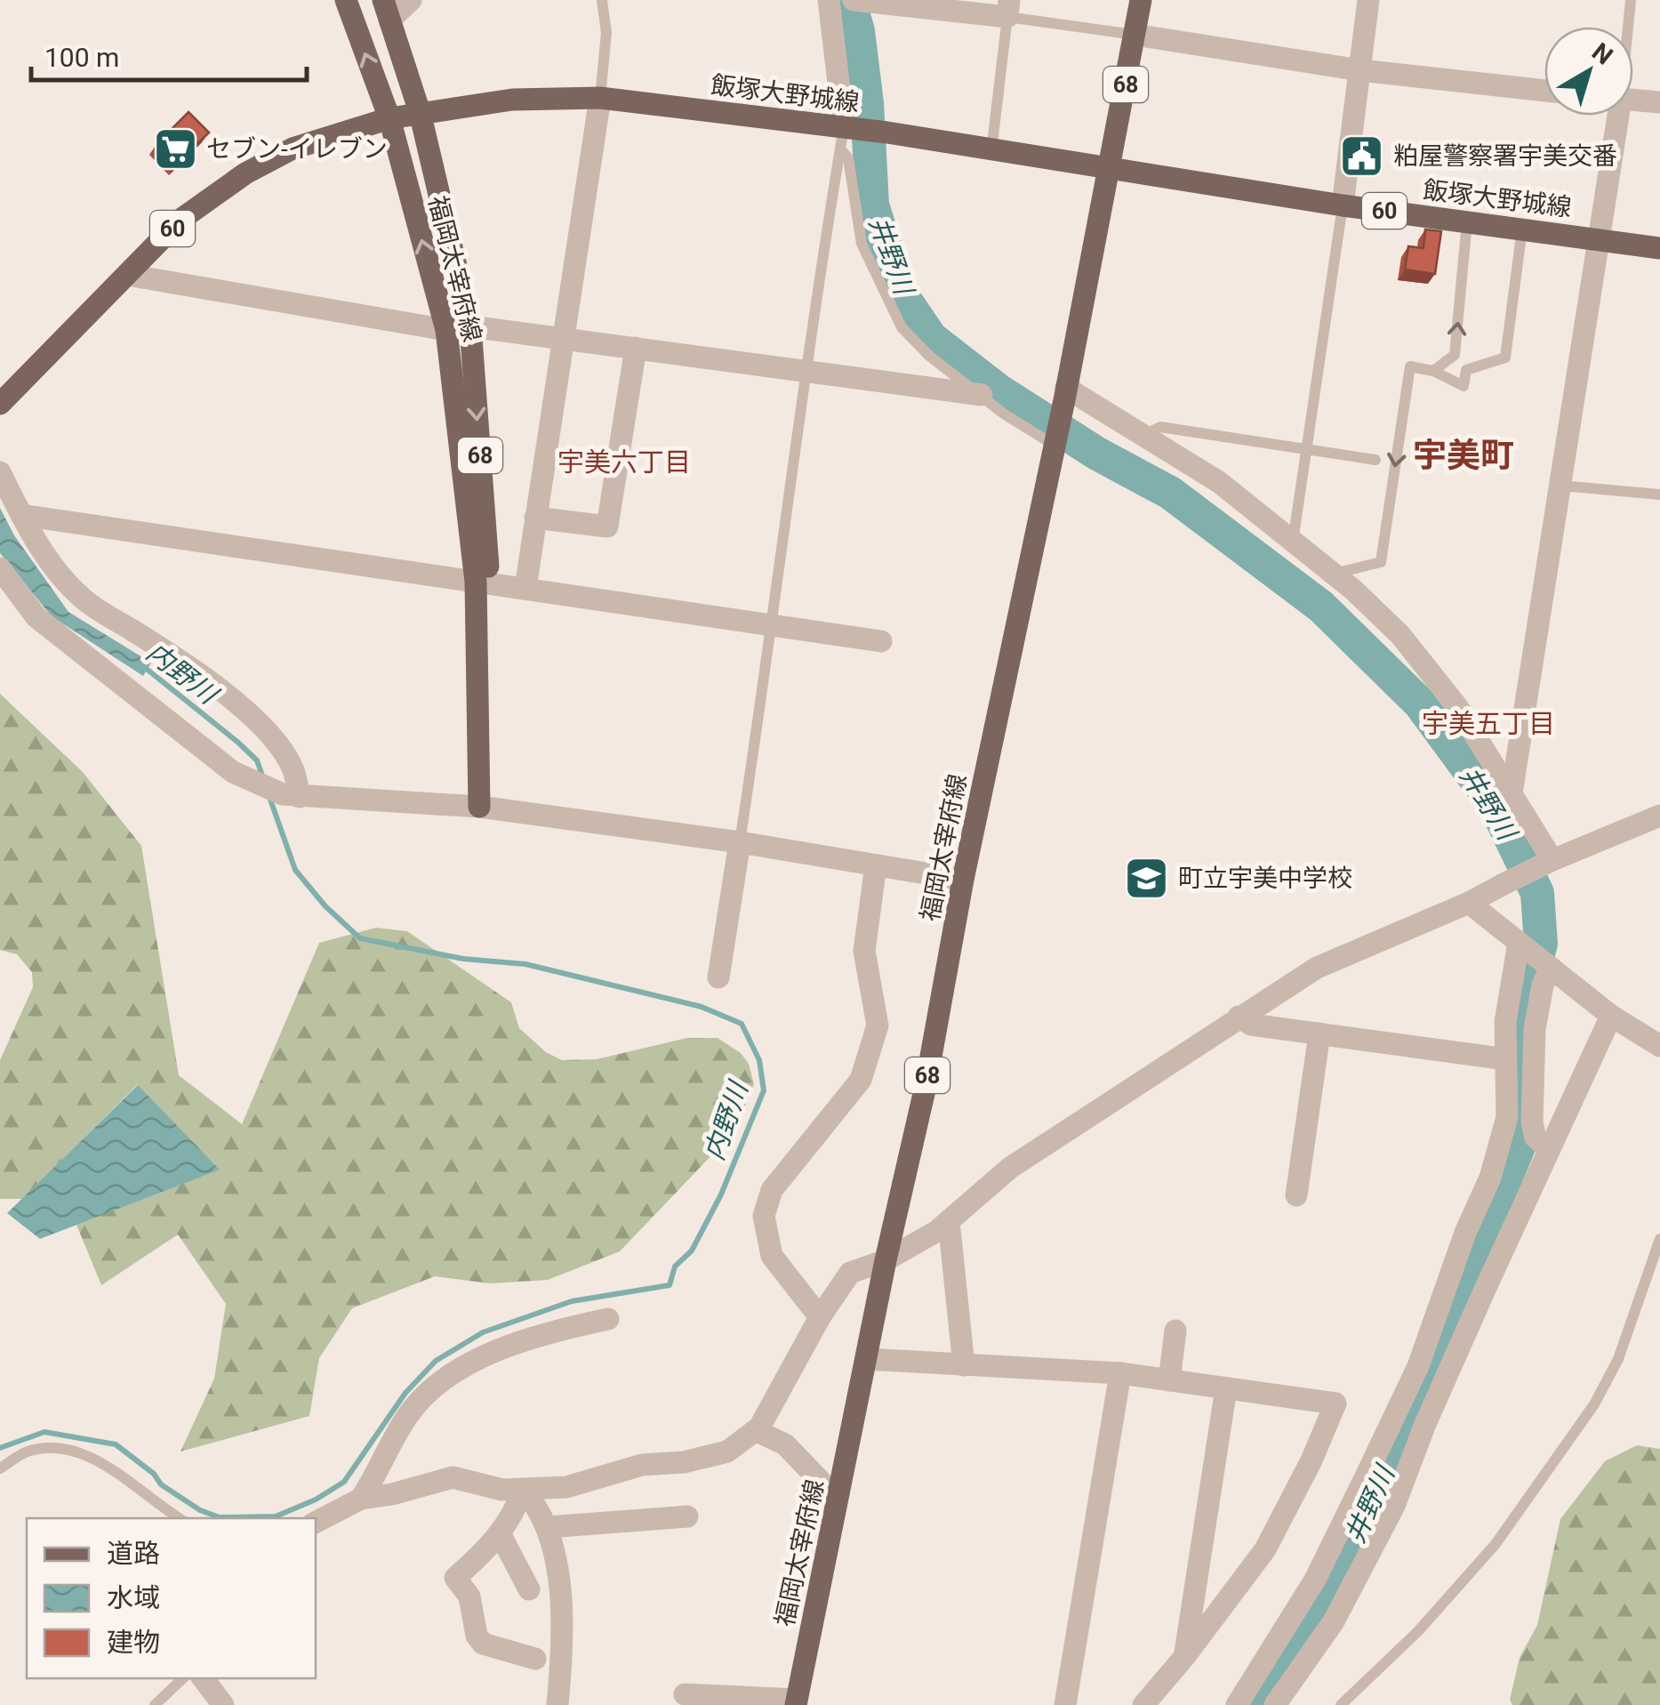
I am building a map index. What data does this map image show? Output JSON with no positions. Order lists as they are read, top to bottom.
{
  "streets": {
    "main road": [
      "68",
      "飯塚大野城線",
      "60",
      "福岡太宰府線"
    ]
  },
  "crossings": [
    ["飯塚大野城線", "福岡太宰府線"]
  ],
  "districts": ["宇美町", "宇美六丁目", "宇美五丁目"],
  "water": ["井野川", "内野川"],
  "places": {
    "supermarket": ["セブン-イレブン"],
    "public building": ["粕屋警察署宇美交番"],
    "school or university": ["町立宇美中学校"]
  },
  "legend": ["道路", "水域", "建物"],
  "scale_bar": "100 m",
  "north": "top right"
}
